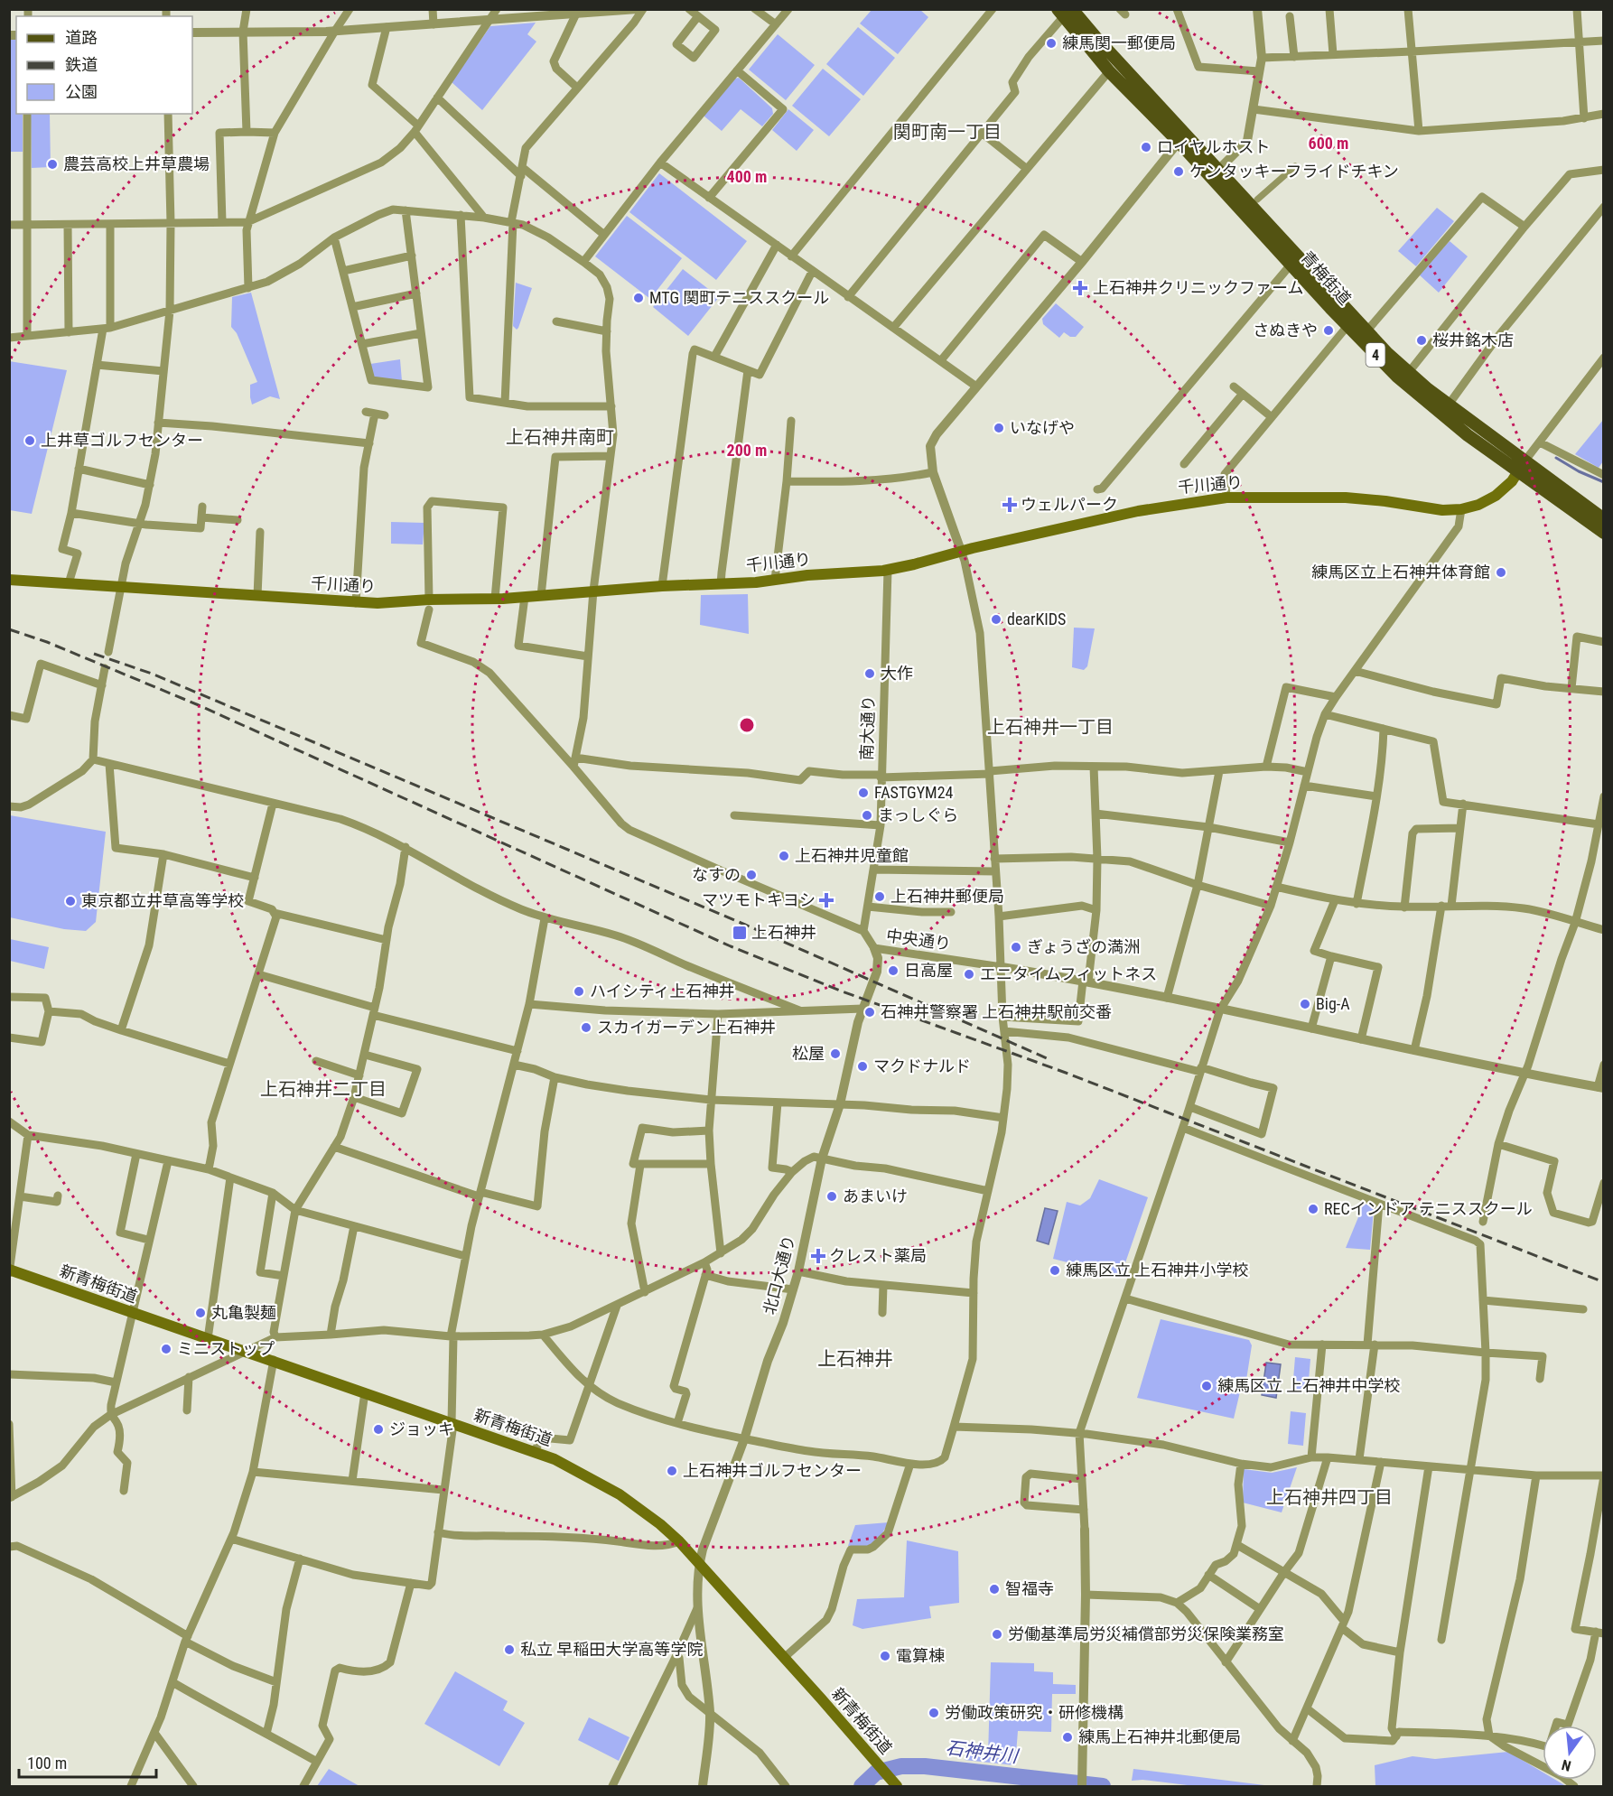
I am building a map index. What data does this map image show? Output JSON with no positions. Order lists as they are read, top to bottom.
{
  "streets": {
    "main road": [
      "青梅街道",
      "4",
      "千川通り",
      "新青梅街道"
    ],
    "street": ["南大通り", "中央通り", "北口大通り"]
  },
  "crossings": [
    ["青梅街道", "千川通り"],
    ["千川通り", "南大通り"],
    ["中央通り", "北口大通り"],
    ["北口大通り", "新青梅街道"]
  ],
  "districts": [
    "関町南一丁目",
    "上石神井南町",
    "上石神井一丁目",
    "上石神井二丁目",
    "上石神井",
    "上石神井四丁目"
  ],
  "water": ["石神井川"],
  "places": {
    "other": [
      "練馬関一郵便局",
      "ロイヤルホスト",
      "農芸高校上井草農場",
      "ケンタッキーフライドチキン",
      "MTG 関町テニススクール",
      "さぬきや",
      "桜井銘木店",
      "いなげや",
      "上井草ゴルフセンター",
      "練馬区立上石神井体育館",
      "dearKIDS",
      "大作",
      "FASTGYM24",
      "まっしぐら",
      "上石神井児童館",
      "なすの",
      "上石神井郵便局",
      "東京都立井草高等学校",
      "ぎょうざの満洲",
      "日高屋",
      "エニタイムフィットネス",
      "ハイシティ上石神井",
      "Big-A",
      "石神井警察署 上石神井駅前交番",
      "スカイガーデン上石神井",
      "松屋",
      "マクドナルド",
      "あまいけ",
      "RECインドア テニススクール",
      "練馬区立 上石神井小学校",
      "丸亀製麺",
      "ミニストップ",
      "練馬区立 上石神井中学校",
      "ジョッキ",
      "上石神井ゴルフセンター",
      "智福寺",
      "労働基準局労災補償部労災保険業務室",
      "私立 早稲田大学高等学院",
      "電算棟",
      "労働政策研究・研修機構",
      "練馬上石神井北郵便局"
    ],
    "health": [
      "上石神井クリニックファーム",
      "ウェルパーク",
      "マツモトキヨシ",
      "クレスト薬局"
    ],
    "transit": ["上石神井"]
  },
  "legend": ["道路", "鉄道", "公園"],
  "scale_bar": "100 m",
  "north": "bottom",
  "rings": ["600 m", "400 m", "200 m"]
}
